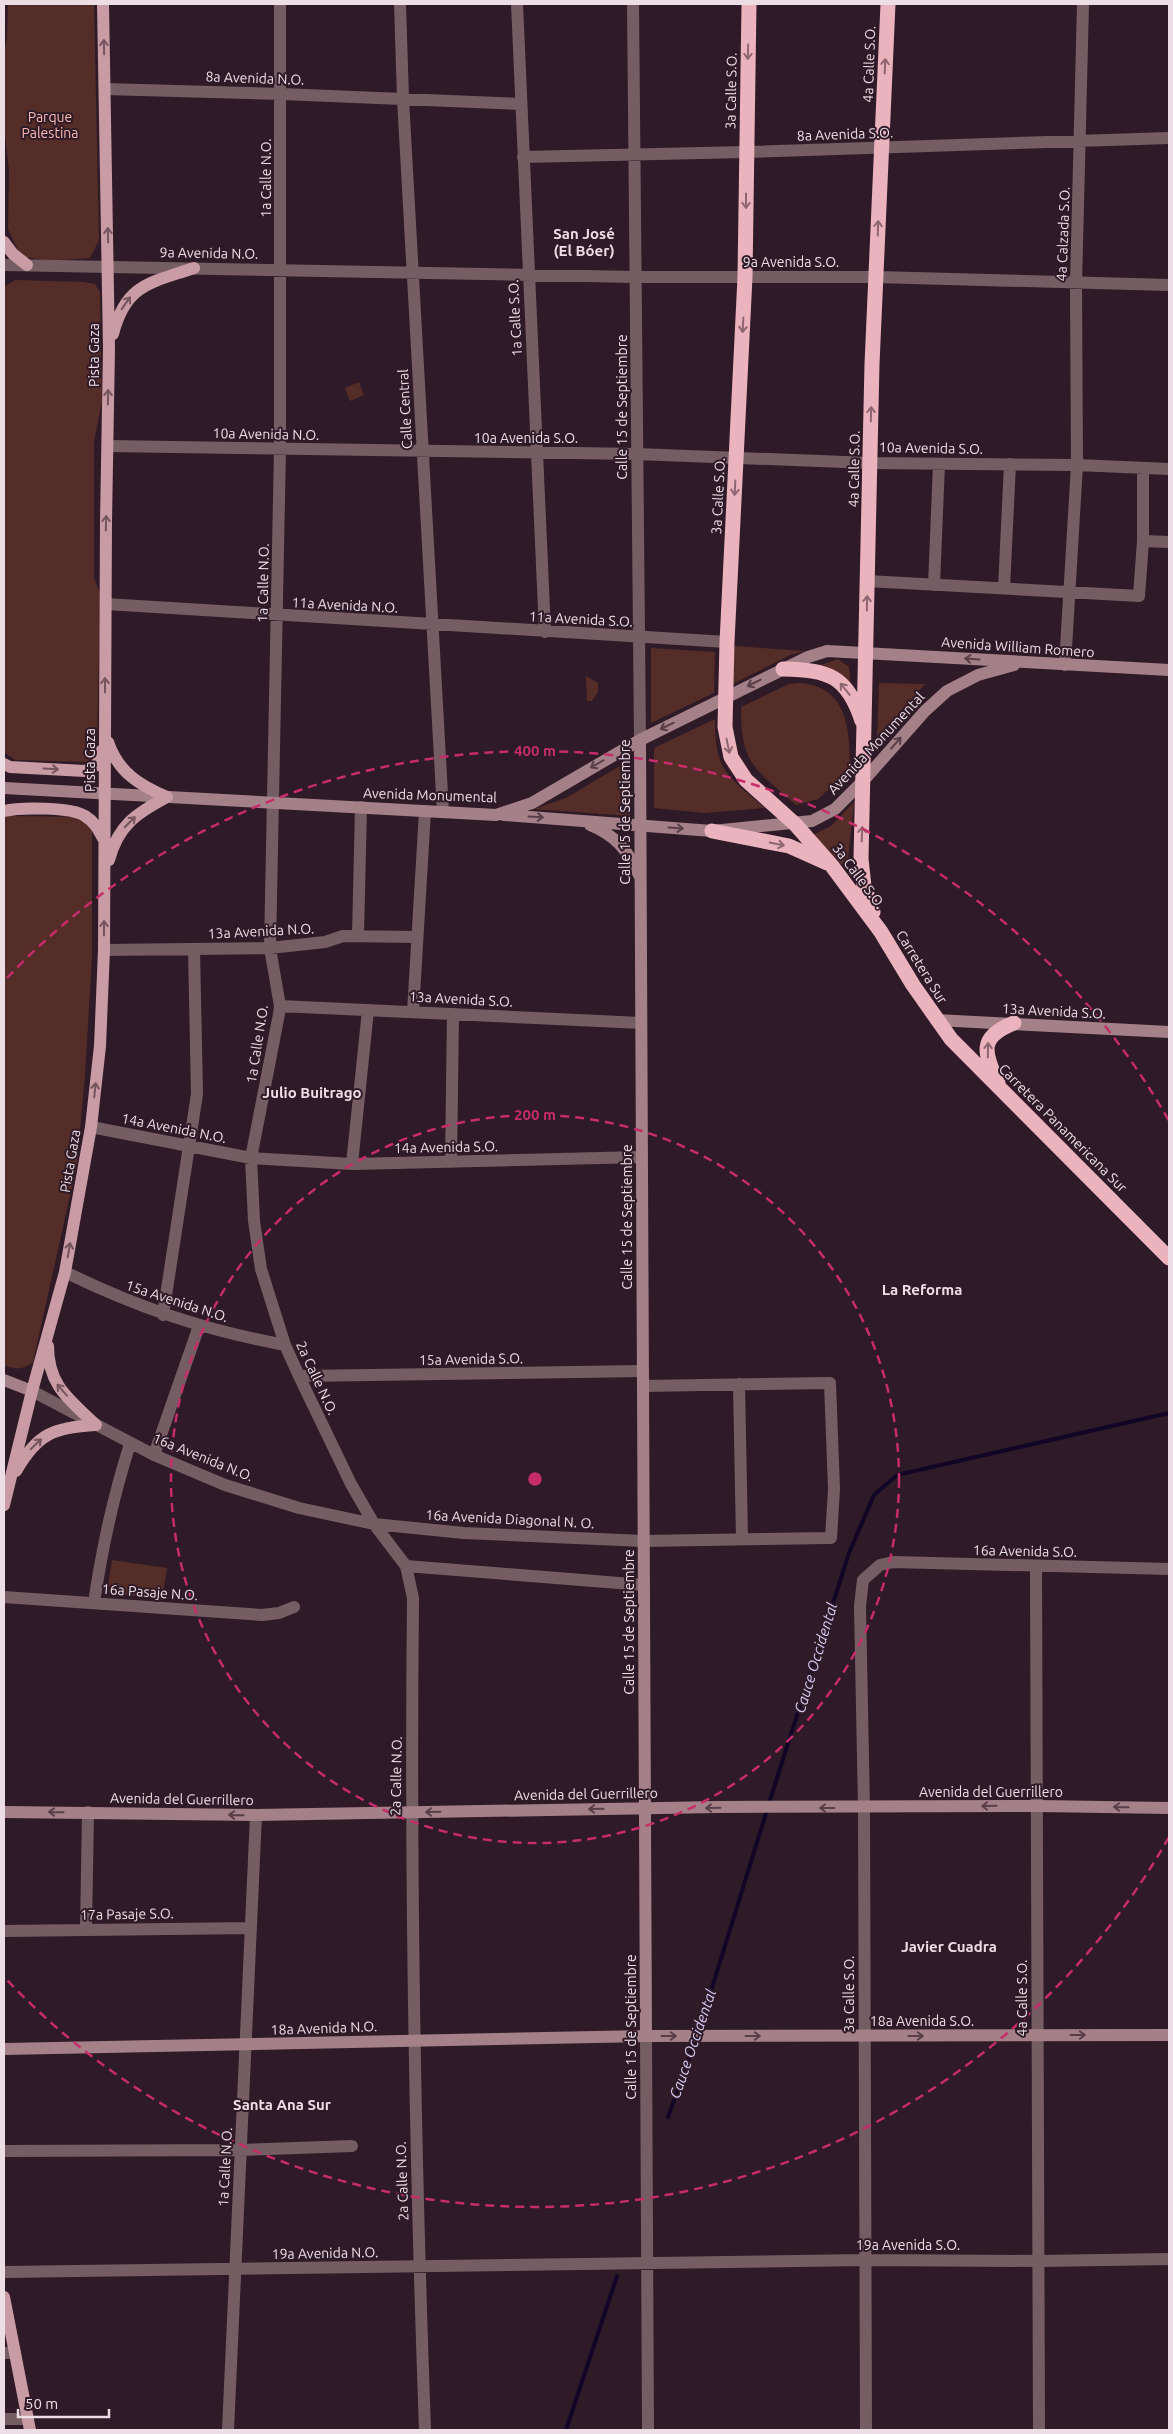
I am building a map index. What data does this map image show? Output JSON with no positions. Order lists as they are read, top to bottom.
{
  "streets": {
    "highway": [
      "4a Calle S.O.",
      "3a Calle S.O.",
      "Carretera Sur",
      "Carretera Panamericana Sur"
    ],
    "main road": ["Pista Gaza"],
    "street": [
      "8a Avenida N.O.",
      "8a Avenida S.O.",
      "1a Calle N.O.",
      "4a Calzada S.O.",
      "9a Avenida N.O.",
      "9a Avenida S.O.",
      "1a Calle S.O.",
      "Calle 15 de Septiembre",
      "Calle Central",
      "10a Avenida N.O.",
      "10a Avenida S.O.",
      "11a Avenida N.O.",
      "11a Avenida S.O.",
      "Avenida William Romero",
      "Avenida Monumental",
      "13a Avenida N.O.",
      "13a Avenida S.O.",
      "14a Avenida N.O.",
      "14a Avenida S.O.",
      "15a Avenida N.O.",
      "15a Avenida S.O.",
      "2a Calle N.O.",
      "16a Avenida N.O.",
      "16a Avenida Diagonal N. O.",
      "16a Avenida S.O.",
      "16a Pasaje N.O.",
      "Avenida del Guerrillero",
      "17a Pasaje S.O.",
      "18a Avenida S.O.",
      "18a Avenida N.O.",
      "19a Avenida S.O.",
      "19a Avenida N.O."
    ]
  },
  "crossings": [
    ["4a Calle S.O.", "3a Calle S.O."],
    ["4a Calle S.O.", "8a Avenida S.O."],
    ["4a Calle S.O.", "9a Avenida S.O."],
    ["4a Calle S.O.", "10a Avenida S.O."],
    ["4a Calle S.O.", "Avenida William Romero"],
    ["4a Calle S.O.", "Avenida Monumental"],
    ["4a Calle S.O.", "Carretera Sur"],
    ["4a Calle S.O.", "16a Avenida S.O."],
    ["4a Calle S.O.", "Avenida del Guerrillero"],
    ["4a Calle S.O.", "18a Avenida S.O."],
    ["4a Calle S.O.", "19a Avenida S.O."],
    ["8a Avenida N.O.", "1a Calle N.O."],
    ["8a Avenida N.O.", "Pista Gaza"],
    ["8a Avenida N.O.", "Calle Central"],
    ["3a Calle S.O.", "8a Avenida S.O."],
    ["3a Calle S.O.", "9a Avenida S.O."],
    ["3a Calle S.O.", "10a Avenida S.O."],
    ["3a Calle S.O.", "11a Avenida S.O."],
    ["3a Calle S.O.", "Avenida Monumental"],
    ["3a Calle S.O.", "Carretera Sur"],
    ["3a Calle S.O.", "16a Avenida S.O."],
    ["3a Calle S.O.", "Avenida del Guerrillero"],
    ["3a Calle S.O.", "18a Avenida S.O."],
    ["3a Calle S.O.", "19a Avenida S.O."],
    ["8a Avenida S.O.", "4a Calzada S.O."],
    ["8a Avenida S.O.", "1a Calle S.O."],
    ["8a Avenida S.O.", "Calle 15 de Septiembre"],
    ["1a Calle N.O.", "9a Avenida N.O."],
    ["1a Calle N.O.", "10a Avenida N.O."],
    ["1a Calle N.O.", "11a Avenida N.O."],
    ["1a Calle N.O.", "Avenida Monumental"],
    ["1a Calle N.O.", "13a Avenida N.O."],
    ["1a Calle N.O.", "13a Avenida S.O."],
    ["1a Calle N.O.", "14a Avenida N.O."],
    ["1a Calle N.O.", "14a Avenida S.O."],
    ["1a Calle N.O.", "2a Calle N.O."],
    ["1a Calle N.O.", "Avenida del Guerrillero"],
    ["1a Calle N.O.", "17a Pasaje S.O."],
    ["1a Calle N.O.", "18a Avenida N.O."],
    ["1a Calle N.O.", "19a Avenida N.O."],
    ["4a Calzada S.O.", "9a Avenida S.O."],
    ["4a Calzada S.O.", "10a Avenida S.O."],
    ["4a Calzada S.O.", "Avenida William Romero"],
    ["9a Avenida N.O.", "9a Avenida S.O."],
    ["9a Avenida N.O.", "Pista Gaza"],
    ["9a Avenida N.O.", "Calle Central"],
    ["9a Avenida S.O.", "1a Calle S.O."],
    ["9a Avenida S.O.", "Calle 15 de Septiembre"],
    ["9a Avenida S.O.", "Calle Central"],
    ["1a Calle S.O.", "10a Avenida S.O."],
    ["1a Calle S.O.", "11a Avenida S.O."],
    ["Pista Gaza", "10a Avenida N.O."],
    ["Pista Gaza", "11a Avenida N.O."],
    ["Pista Gaza", "Avenida Monumental"],
    ["Pista Gaza", "13a Avenida N.O."],
    ["Pista Gaza", "14a Avenida N.O."],
    ["Pista Gaza", "15a Avenida N.O."],
    ["Pista Gaza", "16a Avenida N.O."],
    ["Calle 15 de Septiembre", "10a Avenida S.O."],
    ["Calle 15 de Septiembre", "11a Avenida S.O."],
    ["Calle 15 de Septiembre", "Avenida Monumental"],
    ["Calle 15 de Septiembre", "13a Avenida S.O."],
    ["Calle 15 de Septiembre", "14a Avenida S.O."],
    ["Calle 15 de Septiembre", "15a Avenida S.O."],
    ["Calle 15 de Septiembre", "16a Avenida Diagonal N. O."],
    ["Calle 15 de Septiembre", "Avenida del Guerrillero"],
    ["Calle 15 de Septiembre", "18a Avenida S.O."],
    ["Calle 15 de Septiembre", "18a Avenida N.O."],
    ["Calle 15 de Septiembre", "19a Avenida S.O."],
    ["Calle 15 de Septiembre", "19a Avenida N.O."],
    ["Calle Central", "10a Avenida N.O."],
    ["Calle Central", "10a Avenida S.O."],
    ["Calle Central", "11a Avenida N.O."],
    ["Calle Central", "11a Avenida S.O."],
    ["Calle Central", "Avenida Monumental"],
    ["10a Avenida N.O.", "10a Avenida S.O."],
    ["11a Avenida N.O.", "11a Avenida S.O."],
    ["Avenida William Romero", "Avenida Monumental"],
    ["Carretera Sur", "13a Avenida S.O."],
    ["Carretera Sur", "Carretera Panamericana Sur"],
    ["13a Avenida S.O.", "Carretera Panamericana Sur"],
    ["14a Avenida N.O.", "14a Avenida S.O."],
    ["14a Avenida N.O.", "2a Calle N.O."],
    ["14a Avenida S.O.", "2a Calle N.O."],
    ["15a Avenida N.O.", "2a Calle N.O."],
    ["15a Avenida S.O.", "2a Calle N.O."],
    ["2a Calle N.O.", "16a Avenida N.O."],
    ["2a Calle N.O.", "16a Avenida Diagonal N. O."],
    ["2a Calle N.O.", "Avenida del Guerrillero"],
    ["2a Calle N.O.", "18a Avenida N.O."],
    ["2a Calle N.O.", "19a Avenida N.O."],
    ["16a Avenida N.O.", "16a Avenida Diagonal N. O."],
    ["18a Avenida S.O.", "18a Avenida N.O."],
    ["19a Avenida S.O.", "19a Avenida N.O."]
  ],
  "one_way": [
    "4a Calle S.O.",
    "3a Calle S.O.",
    "Pista Gaza",
    "Avenida del Guerrillero",
    "18a Avenida S.O."
  ],
  "districts": [
    "San José (El Bóer)",
    "Julio Buitrago",
    "La Reforma",
    "Javier Cuadra",
    "Santa Ana Sur"
  ],
  "water": ["Cauce Occidental"],
  "parks": ["Parque Palestina"],
  "scale_bar": "50 m",
  "rings": ["400 m", "200 m"]
}
